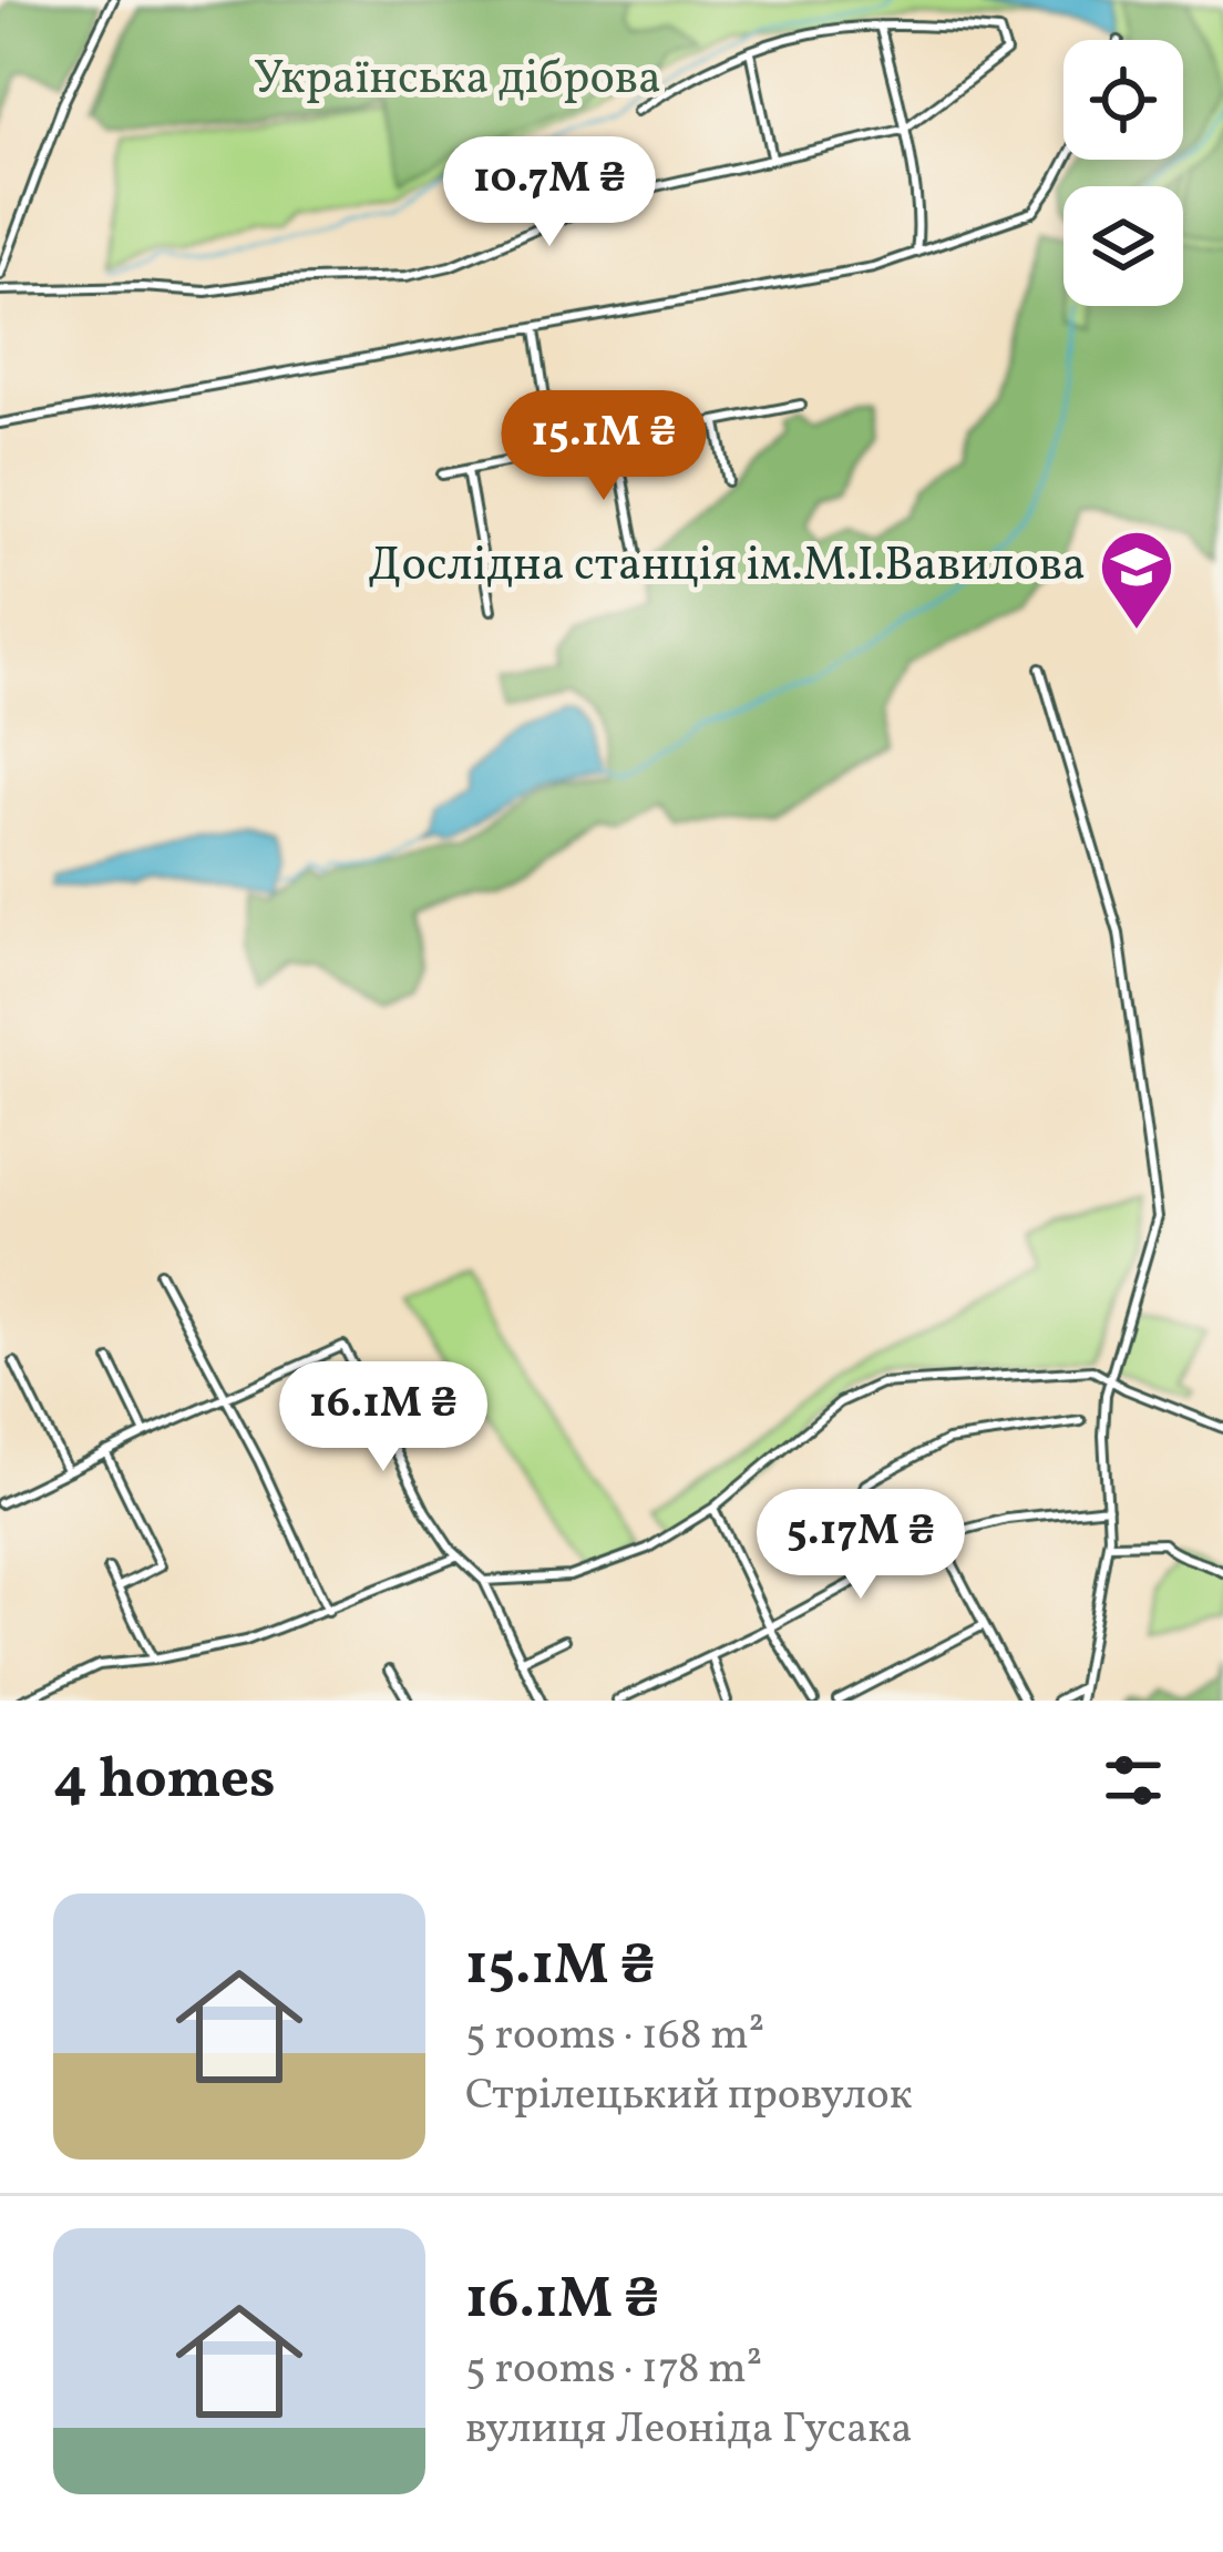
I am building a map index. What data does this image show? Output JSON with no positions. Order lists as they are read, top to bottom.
{
  "parks": ["Українська діброва"],
  "places": {
    "school or university": ["Дослідна станція ім.М.І.Вавилова"]
  },
  "page": {
    "price": [
      "10.7M ₴",
      "15.1M ₴",
      "16.1M ₴",
      "5.17M ₴"
    ],
    "heading": "4 homes",
    "list": [
      {
        "name": "15.1M ₴",
        "note": "5 rooms · 168 m² · Стрілецький провулок"
      },
      {
        "name": "16.1M ₴",
        "note": "5 rooms · 178 m² · вулиця Леоніда Гусака"
      }
    ]
  }
}
